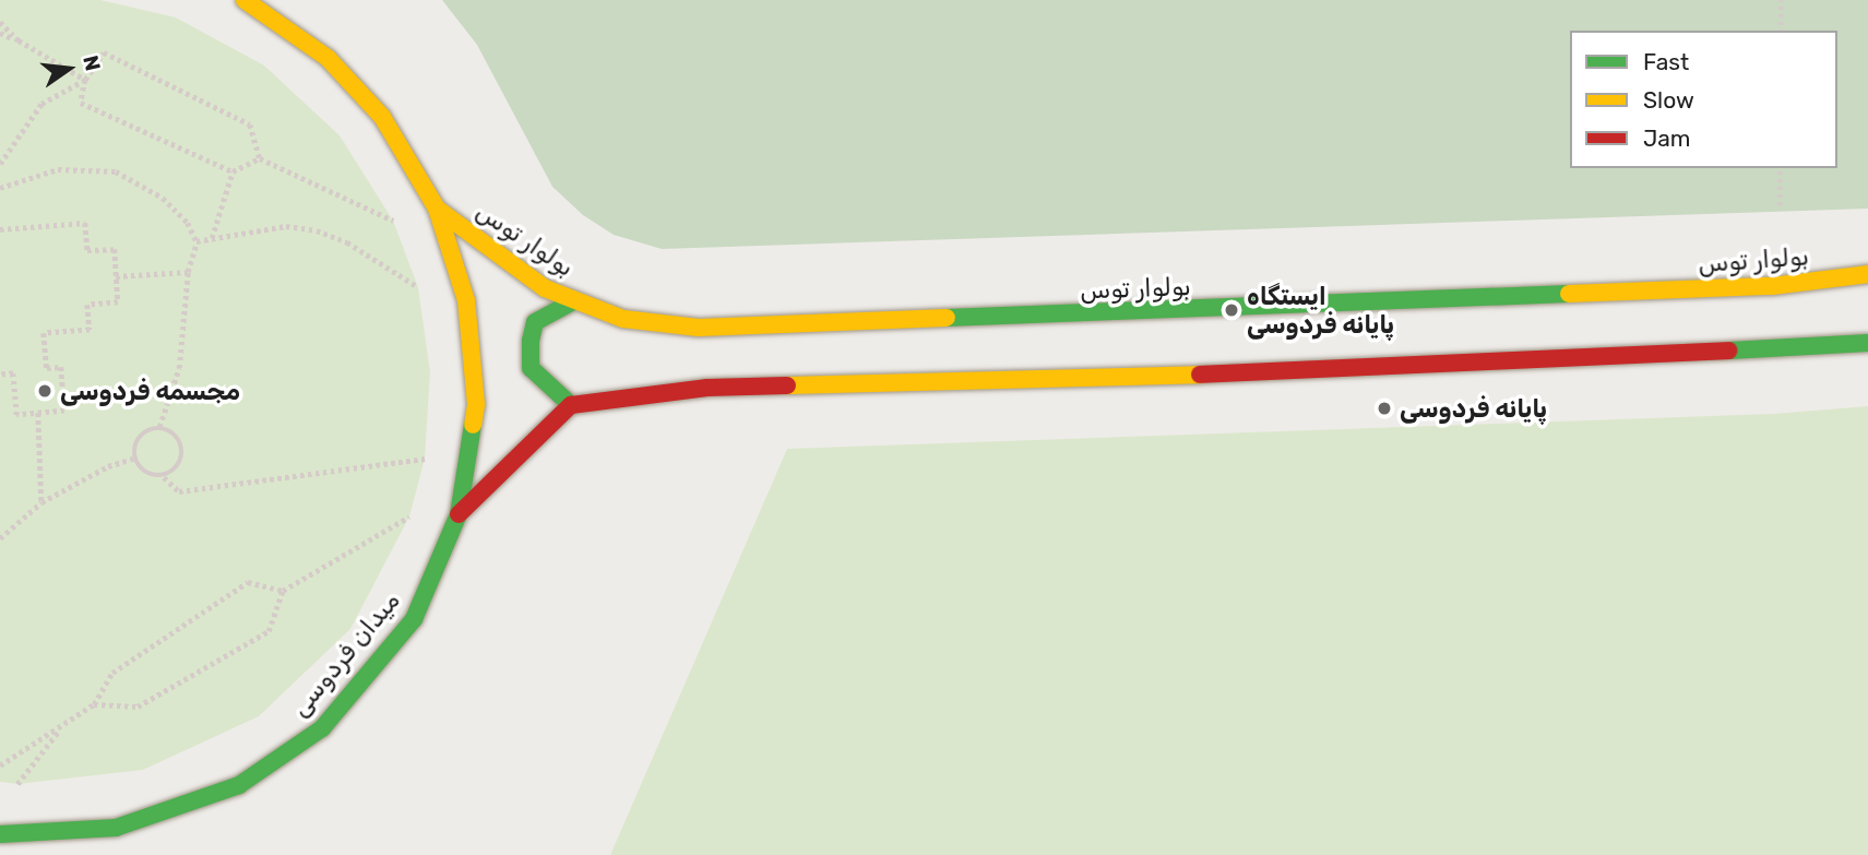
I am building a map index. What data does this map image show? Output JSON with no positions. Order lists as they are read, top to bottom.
{
  "streets": {
    "main road": ["بولوار توس", "میدان فردوسی"]
  },
  "crossings": [
    ["بولوار توس", "میدان فردوسی"]
  ],
  "places": ["ایستگاه پایانه فردوسی", "مجسمه فردوسی", "پایانه فردوسی"],
  "legend": ["Fast", "Slow", "Jam"],
  "north": "right"
}
